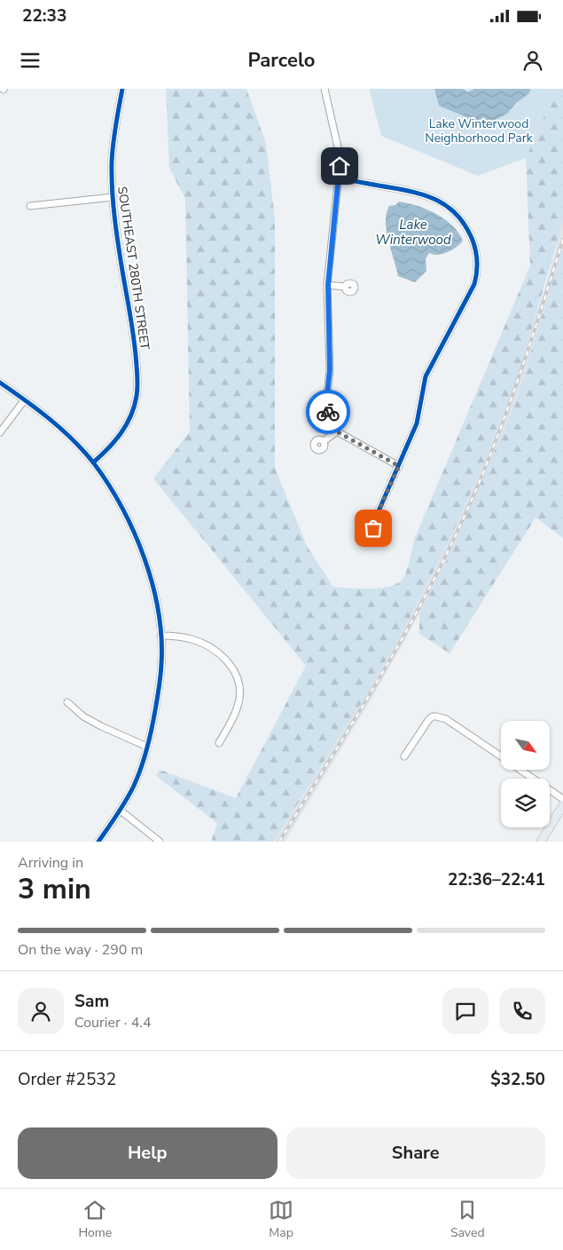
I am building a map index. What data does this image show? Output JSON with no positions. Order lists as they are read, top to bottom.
{
  "streets": {
    "street": ["SOUTHEAST 280TH STREET"]
  },
  "water": ["Lake Winterwood"],
  "parks": ["Lake Winterwood Neighborhood Park"],
  "north": "bottom right",
  "page": {
    "status": "22:33",
    "header": "Parcelo",
    "heading": ["3 min", "Arriving in", "22:36–22:41"],
    "panel": [
      "Sam",
      "Courier · 4.4",
      "Order #2532",
      "$32.50"
    ],
    "bar": "On the way · 290 m",
    "buttons": ["Help", "Share"],
    "tabs": ["Home", "Map", "Saved"]
  }
}
